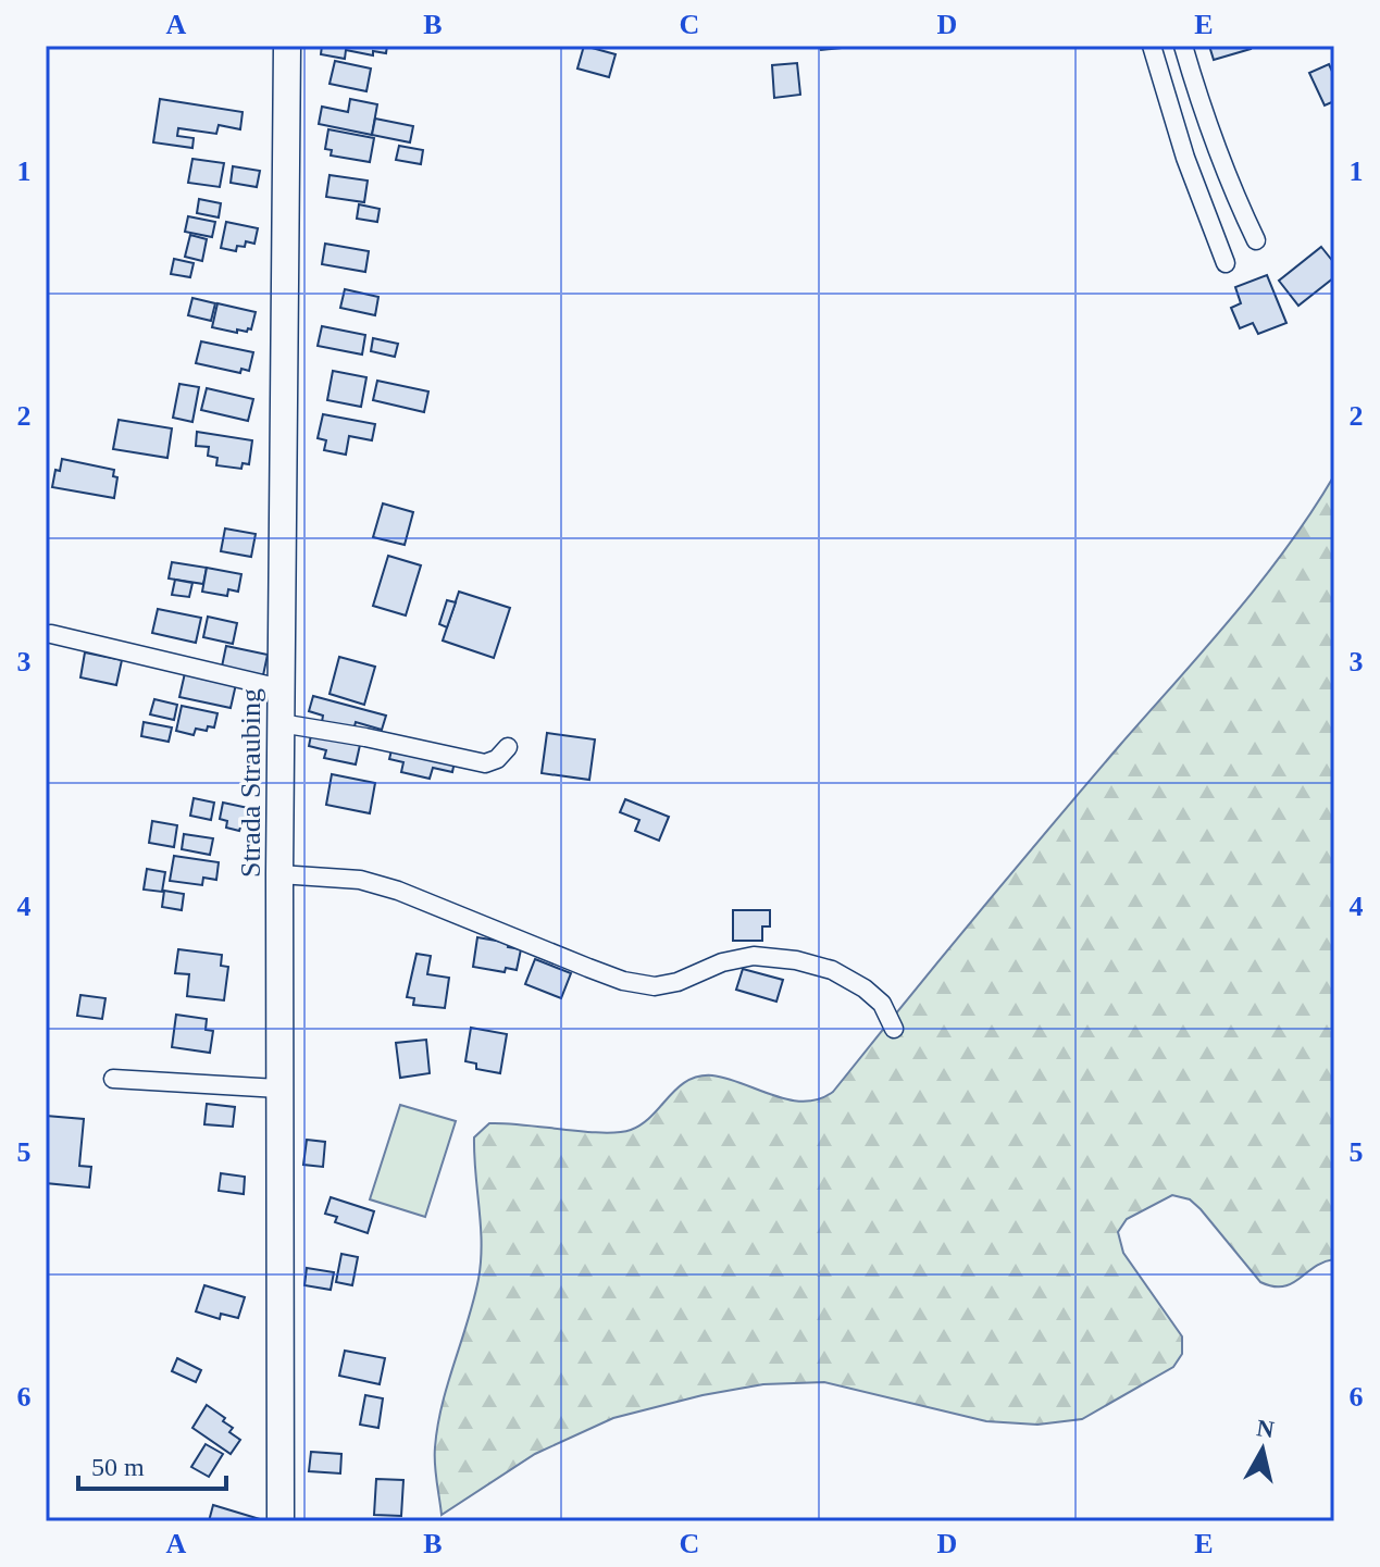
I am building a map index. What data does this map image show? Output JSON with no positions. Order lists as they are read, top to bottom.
{
  "streets": {
    "main road": ["Strada Straubing"]
  },
  "scale_bar": "50 m",
  "north": "top",
  "grid": {
    "columns": [
      "A",
      "B",
      "C",
      "D",
      "E"
    ],
    "rows": [
      "1",
      "2",
      "3",
      "4",
      "5",
      "6"
    ]
  }
}
